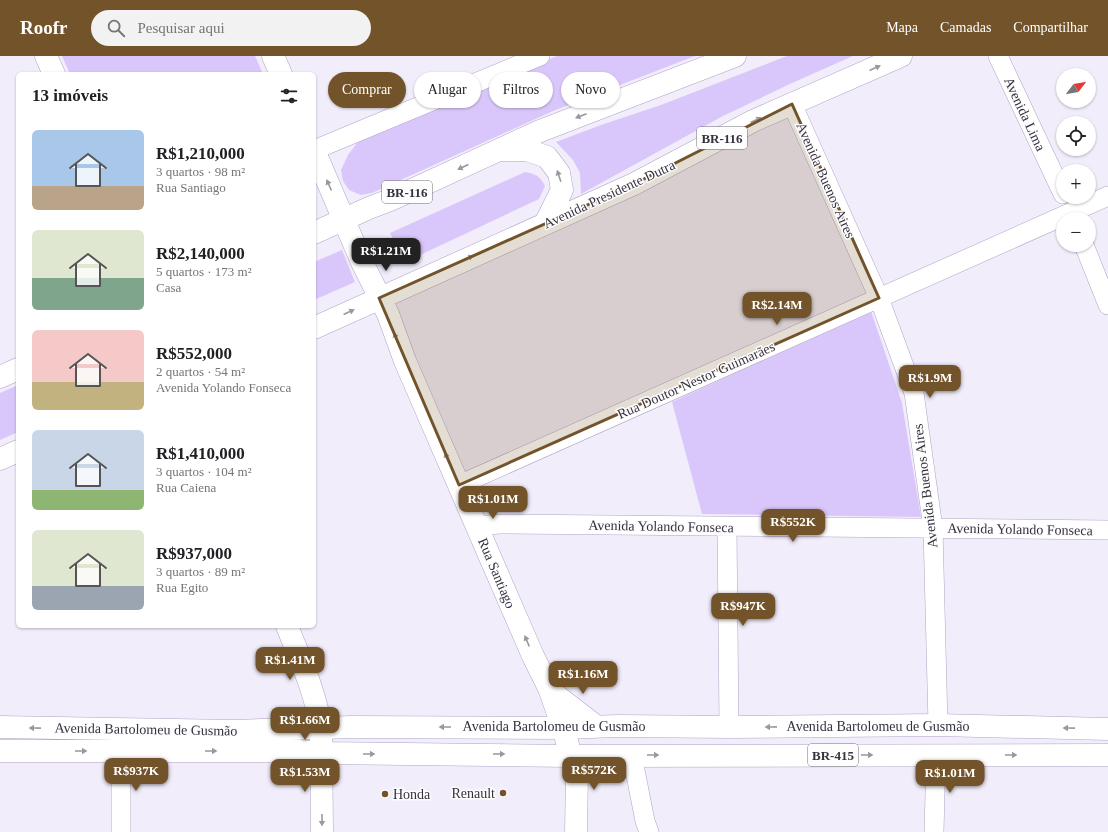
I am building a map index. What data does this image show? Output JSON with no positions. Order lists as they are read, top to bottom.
{
  "streets": {
    "main road": [
      "BR-116",
      "Avenida Presidente Dutra",
      "Rua Santiago",
      "Avenida Bartolomeu de Gusmão",
      "BR-415"
    ],
    "street": [
      "Avenida Lima",
      "Avenida Buenos Aires",
      "Rua Doutor Nestor Guimarães",
      "Avenida Yolando Fonseca"
    ]
  },
  "crossings": [
    ["Avenida Lima", "Rua Doutor Nestor Guimarães"],
    ["BR-116", "Rua Santiago"],
    ["Avenida Buenos Aires", "Avenida Presidente Dutra"],
    ["Avenida Buenos Aires", "Rua Doutor Nestor Guimarães"],
    ["Avenida Buenos Aires", "Avenida Yolando Fonseca"],
    ["Avenida Buenos Aires", "Avenida Bartolomeu de Gusmão"],
    ["Avenida Presidente Dutra", "Rua Santiago"],
    ["Rua Doutor Nestor Guimarães", "Rua Santiago"],
    ["Avenida Yolando Fonseca", "Rua Santiago"],
    ["Rua Santiago", "Avenida Bartolomeu de Gusmão"]
  ],
  "one_way": ["Rua Santiago"],
  "places": ["Renault", "Honda"],
  "north": "top right",
  "page": {
    "header": "Roofr",
    "search": "Pesquisar aqui",
    "nav": ["Mapa", "Camadas", "Compartilhar"],
    "map_buttons": ["+", "−"],
    "chip": [
      "Comprar",
      "Alugar",
      "Filtros",
      "Novo"
    ],
    "heading": "13 imóveis",
    "list": [
      {
        "name": "R$1,210,000",
        "note": "3 quartos · 98 m² · Rua Santiago"
      },
      {
        "name": "R$2,140,000",
        "note": "5 quartos · 173 m² · Casa"
      },
      {
        "name": "R$552,000",
        "note": "2 quartos · 54 m² · Avenida Yolando Fonseca"
      },
      {
        "name": "R$1,410,000",
        "note": "3 quartos · 104 m² · Rua Caiena"
      },
      {
        "name": "R$937,000",
        "note": "3 quartos · 89 m² · Rua Egito"
      }
    ],
    "price": [
      "R$1.21M",
      "R$2.14M",
      "R$1.9M",
      "R$1.01M",
      "R$552K",
      "R$947K",
      "R$1.41M",
      "R$1.16M",
      "R$1.66M",
      "R$572K",
      "R$937K",
      "R$1.53M",
      "R$1.01M"
    ]
  }
}
